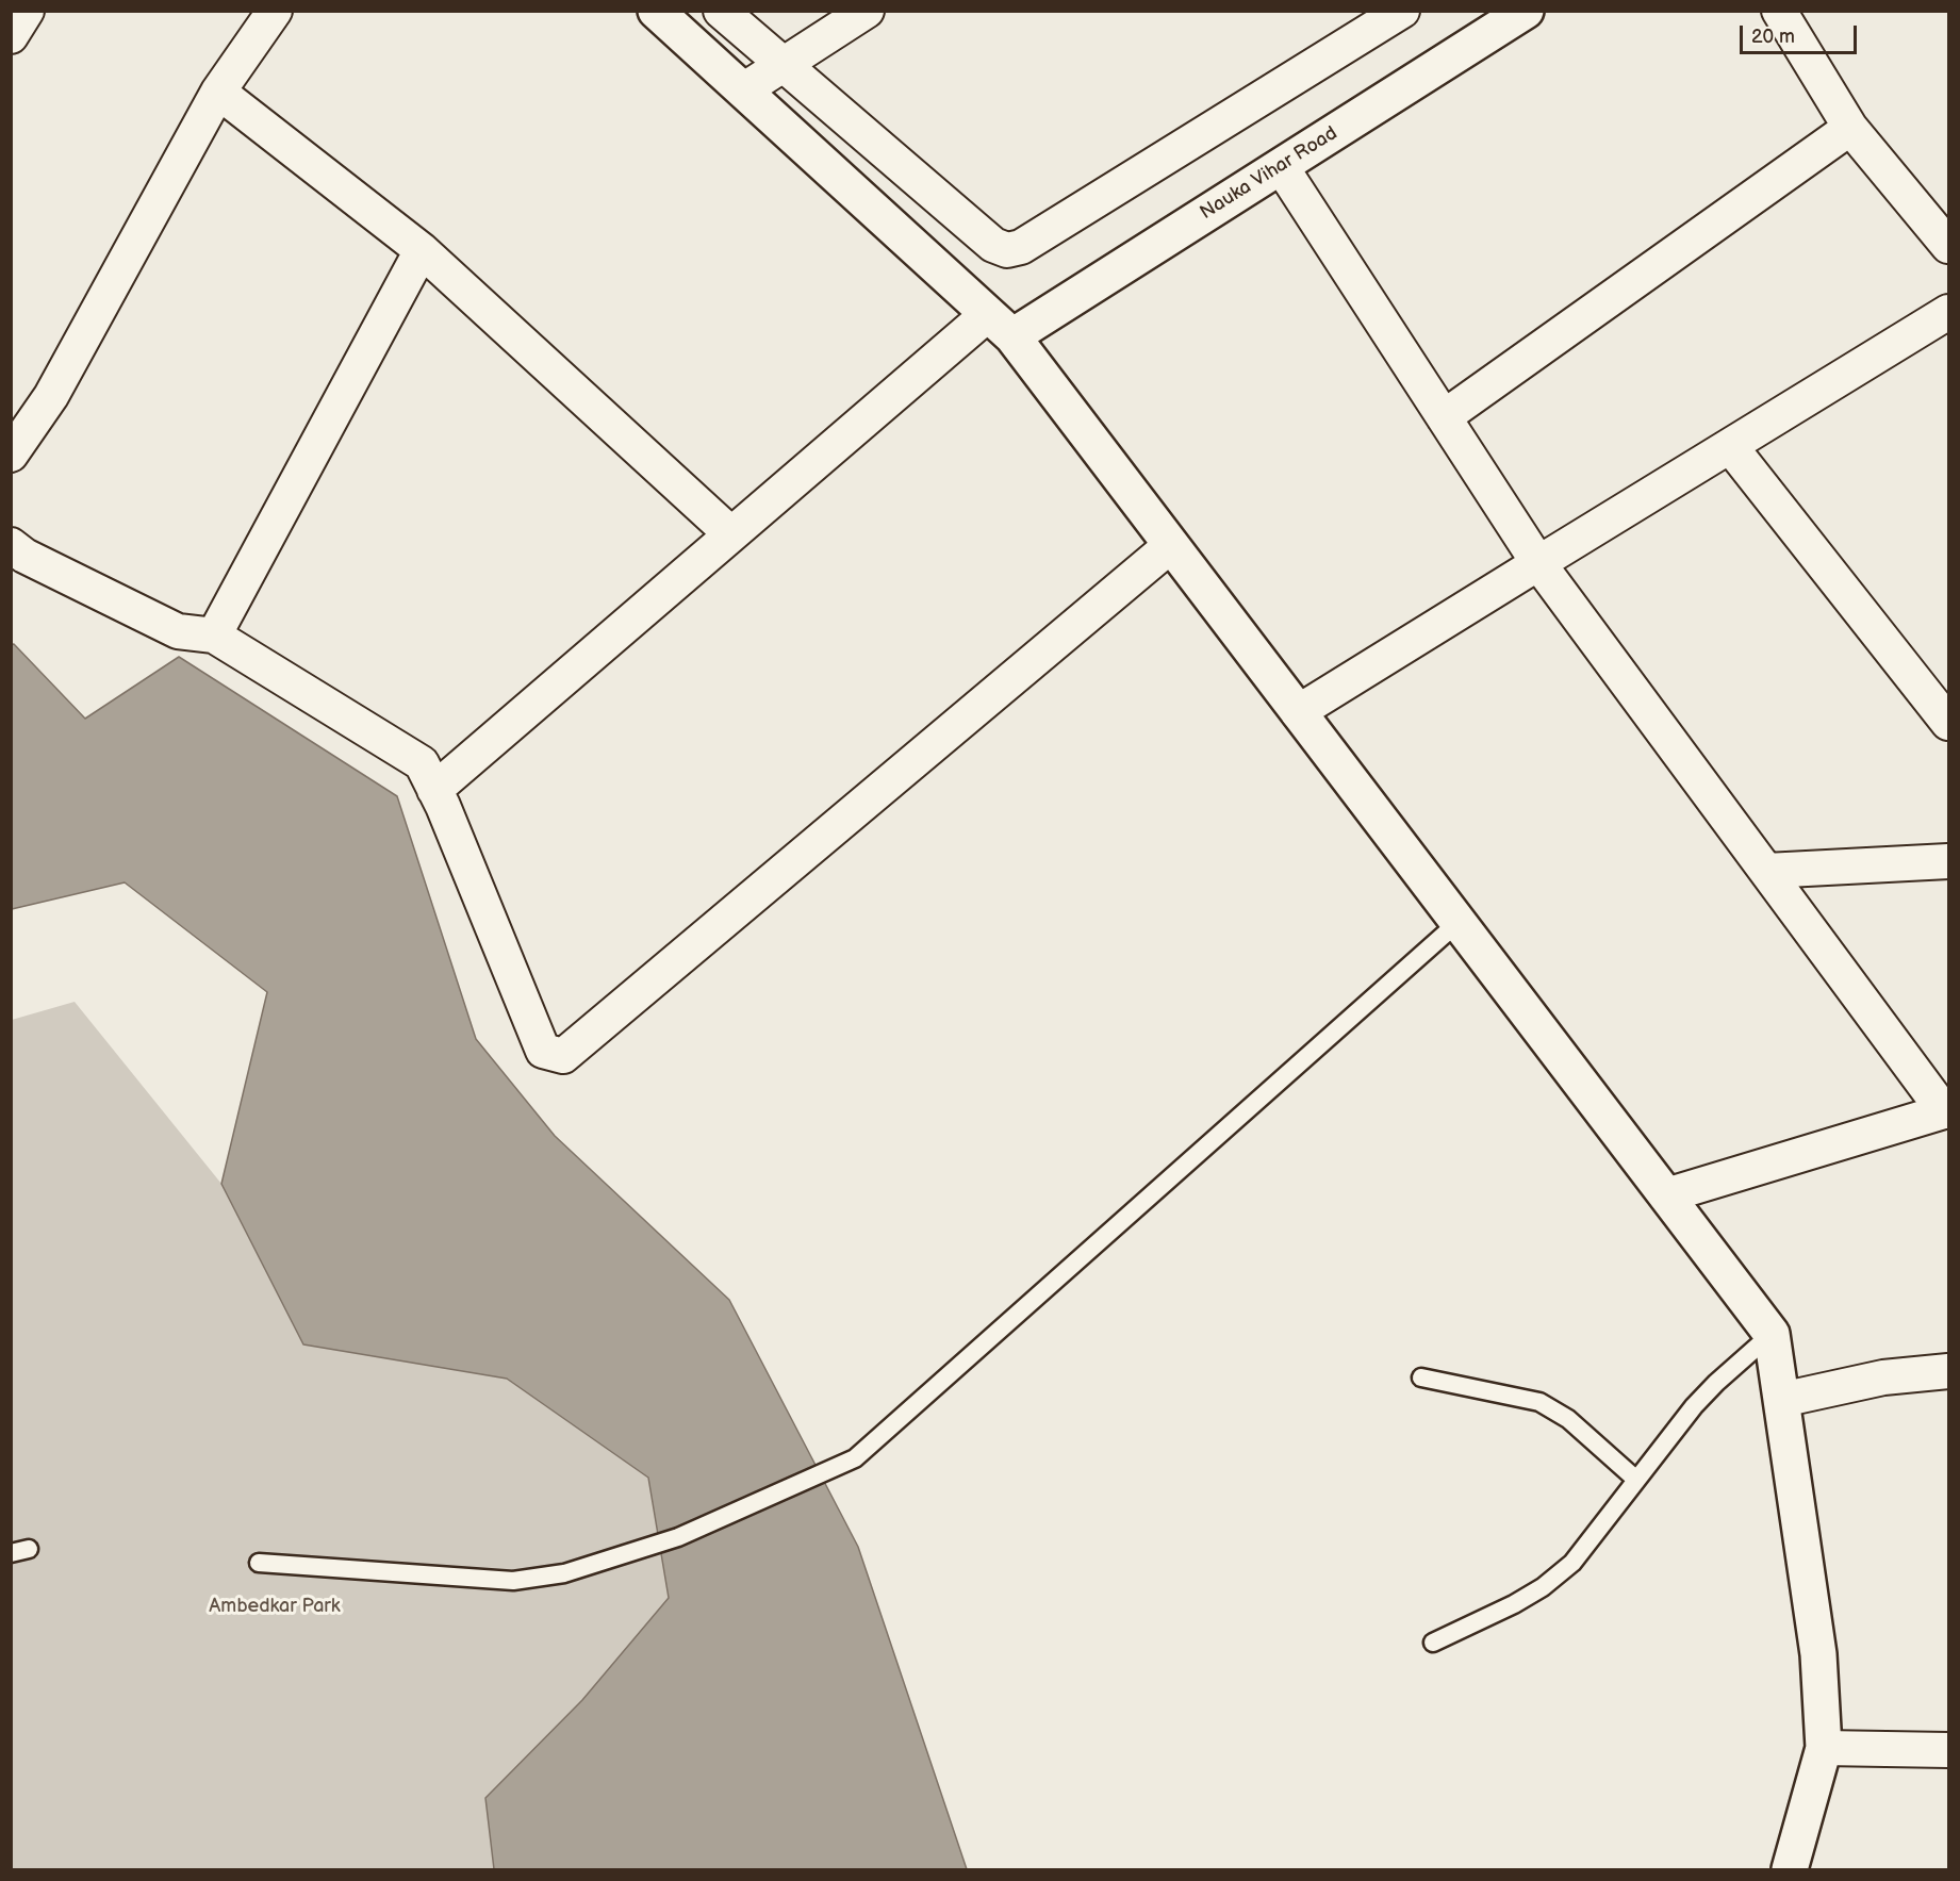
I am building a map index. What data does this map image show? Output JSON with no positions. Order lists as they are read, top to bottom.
{
  "streets": {
    "street": ["Nauka Vihar Road"]
  },
  "parks": ["Ambedkar Park"],
  "scale_bar": "20 m"
}
